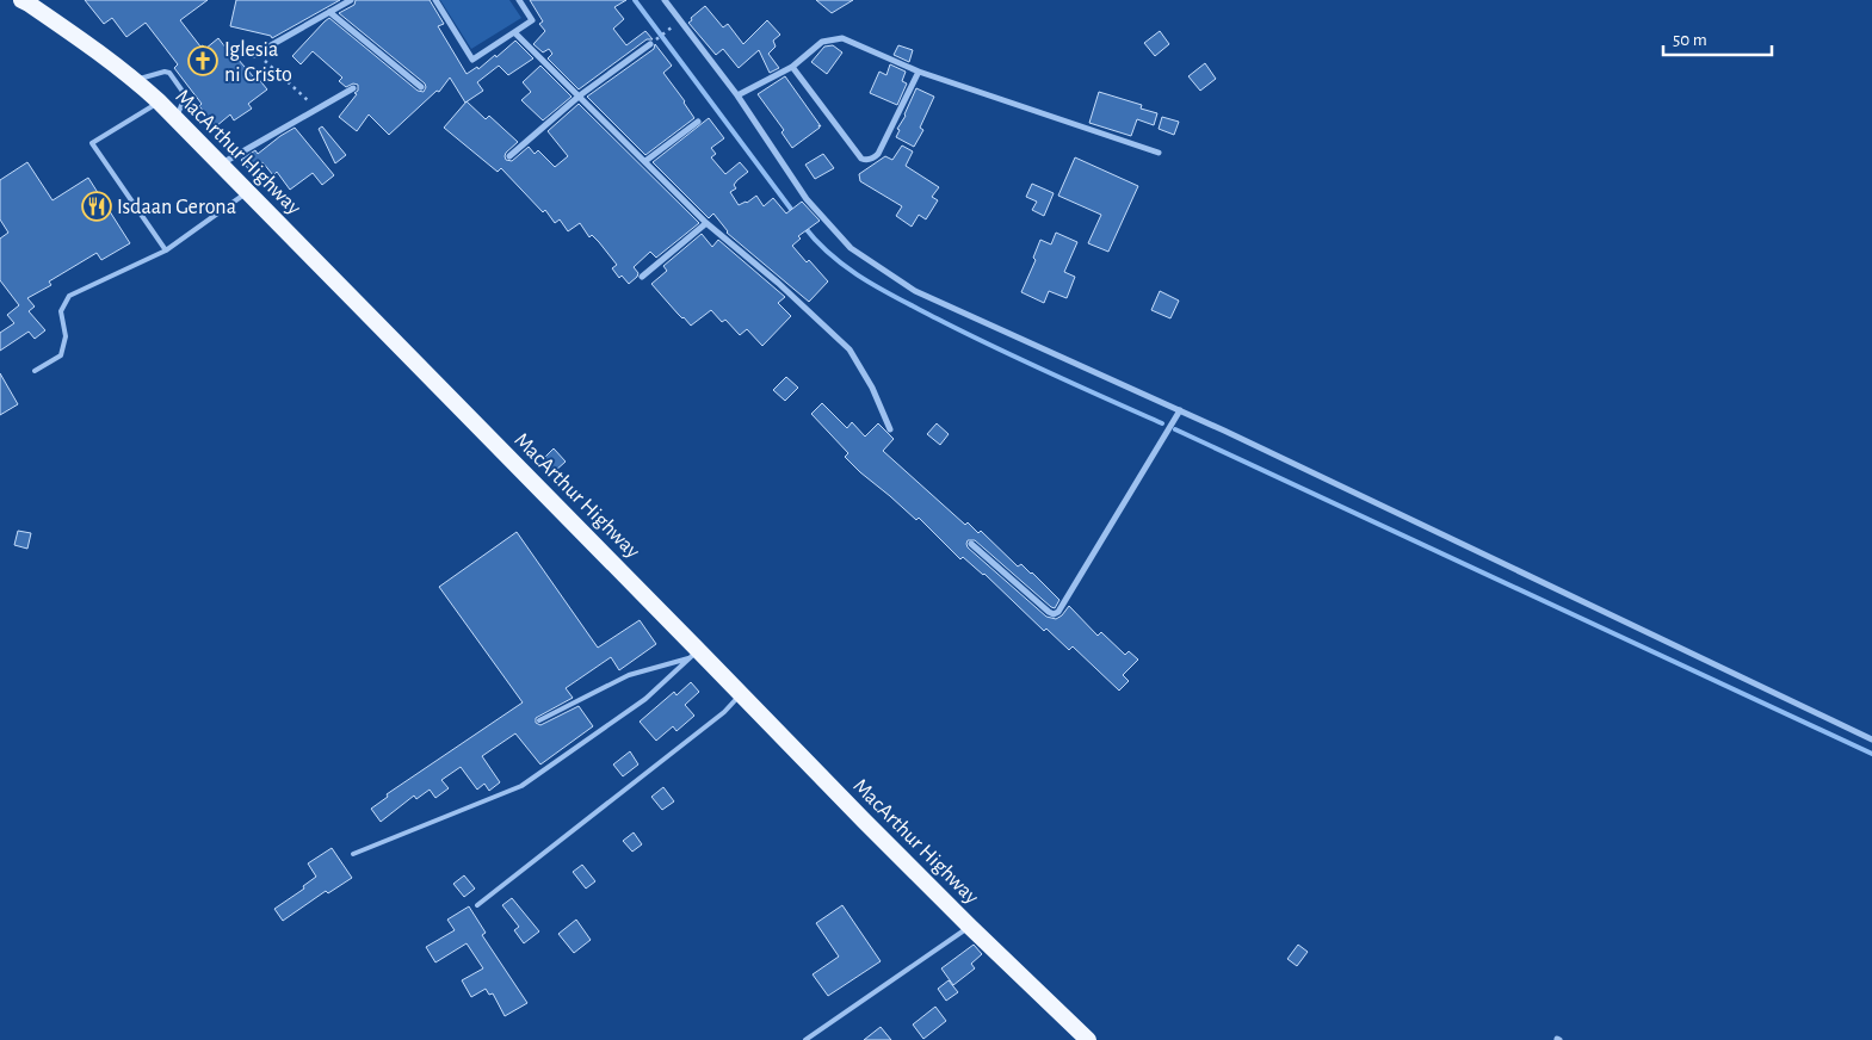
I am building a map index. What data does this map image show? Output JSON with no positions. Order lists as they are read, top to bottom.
{
  "streets": {
    "highway": ["MacArthur Highway"]
  },
  "places": {
    "church": ["Iglesia ni Cristo"],
    "restaurant": ["Isdaan Gerona"]
  },
  "scale_bar": "50 m"
}
